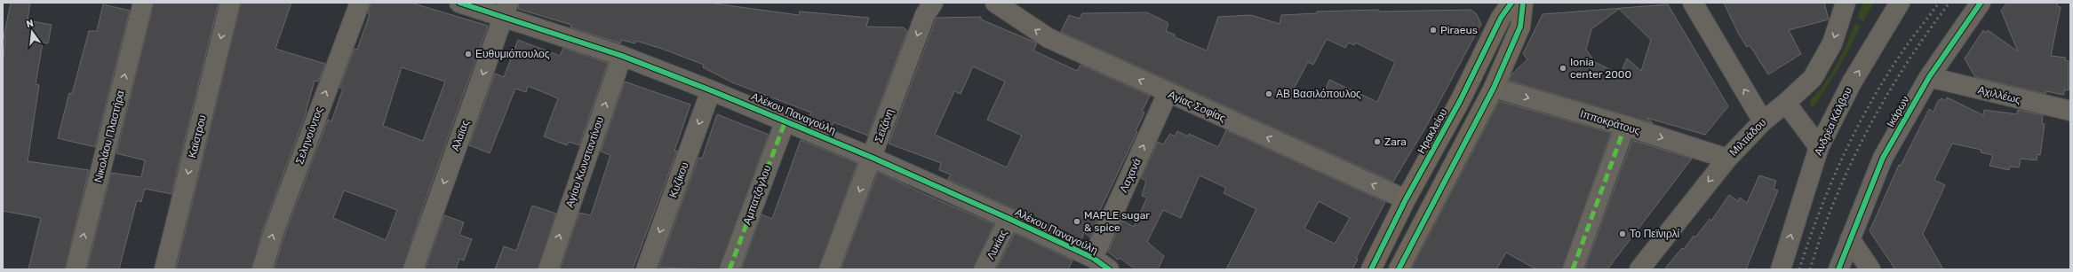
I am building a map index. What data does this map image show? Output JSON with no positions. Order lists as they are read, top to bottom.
{
  "streets": {
    "main road": ["Ηρακλείου"],
    "street": [
      "Αχιλλέως",
      "Αγίας Σοφίας",
      "Ικάρων",
      "Αλέκου Παναγούλη",
      "Ανδρέα Κάλβου",
      "Ιπποκράτους",
      "Σεϊζάνη",
      "Σεληνούντος",
      "Αλαϊας",
      "Νικολάου Πλαστήρα",
      "Καϊστρου",
      "Μιλτιάδου",
      "Αγίου Κωνσταντίνου",
      "Λαχανά",
      "Κυζίκου",
      "Αμπατζόγλου",
      "Λυκίας"
    ]
  },
  "crossings": [
    ["Αχιλλέως", "Ικάρων"],
    ["Αγίας Σοφίας", "Ηρακλείου"],
    ["Αγίας Σοφίας", "Λαχανά"],
    ["Αλέκου Παναγούλη", "Σεϊζάνη"],
    ["Αλέκου Παναγούλη", "Αλαϊας"],
    ["Αλέκου Παναγούλη", "Αγίου Κωνσταντίνου"],
    ["Αλέκου Παναγούλη", "Λαχανά"],
    ["Αλέκου Παναγούλη", "Κυζίκου"],
    ["Αλέκου Παναγούλη", "Αμπατζόγλου"],
    ["Αλέκου Παναγούλη", "Λυκίας"],
    ["Ιπποκράτους", "Μιλτιάδου"]
  ],
  "one_way": [
    "Αγίας Σοφίας",
    "Ανδρέα Κάλβου",
    "Ιπποκράτους",
    "Σεϊζάνη",
    "Σεληνούντος",
    "Αλαϊας",
    "Νικολάου Πλαστήρα",
    "Καϊστρου",
    "Αγίου Κωνσταντίνου",
    "Λαχανά",
    "Κυζίκου"
  ],
  "places": [
    "Piraeus",
    "Ευθυμιόπουλος",
    "Ionia center 2000",
    "ΑΒ Βασιλόπουλος",
    "Zara",
    "MAPLE sugar & spice",
    "Το Πεϊνιρλί"
  ],
  "north": "top"
}
